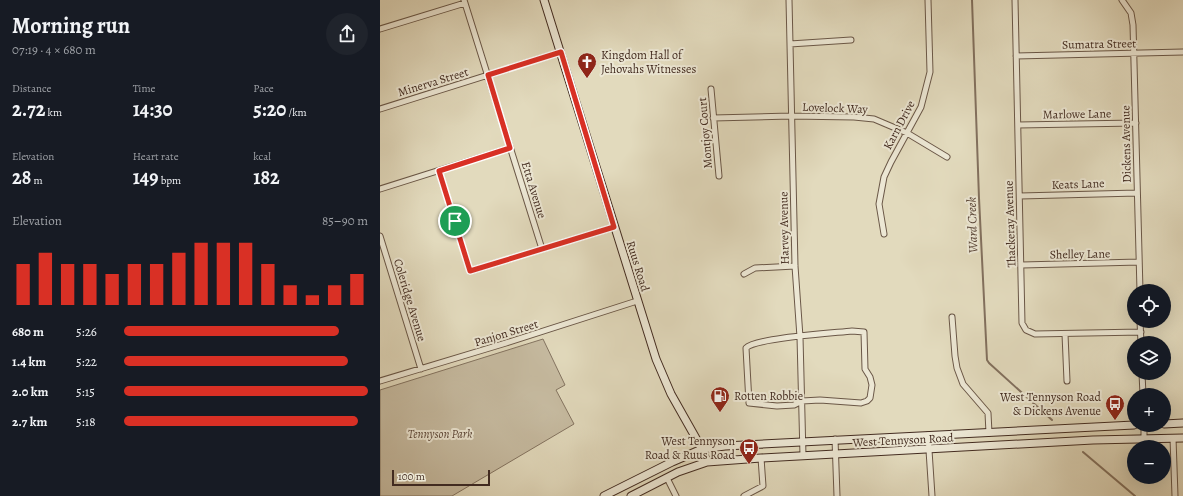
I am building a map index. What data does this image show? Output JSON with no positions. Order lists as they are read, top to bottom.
{
  "streets": {
    "main road": ["Ruus Road", "West Tennyson Road"],
    "street": [
      "Sumatra Street",
      "Minerva Street",
      "Lovelock Way",
      "Marlowe Lane",
      "Karn Drive",
      "Montjoy Court",
      "Dickens Avenue",
      "Keats Lane",
      "Etta Avenue",
      "Thackeray Avenue",
      "Harvey Avenue",
      "Shelley Lane",
      "Coleridge Avenue",
      "Panjon Street"
    ]
  },
  "crossings": [
    ["Sumatra Street", "Dickens Avenue"],
    ["Sumatra Street", "Thackeray Avenue"],
    ["Minerva Street", "Etta Avenue"],
    ["Minerva Street", "Ruus Road"],
    ["Lovelock Way", "Karn Drive"],
    ["Lovelock Way", "Montjoy Court"],
    ["Lovelock Way", "Harvey Avenue"],
    ["Marlowe Lane", "Dickens Avenue"],
    ["Marlowe Lane", "Thackeray Avenue"],
    ["Dickens Avenue", "Keats Lane"],
    ["Dickens Avenue", "Shelley Lane"],
    ["Keats Lane", "Thackeray Avenue"],
    ["Thackeray Avenue", "Shelley Lane"],
    ["Harvey Avenue", "West Tennyson Road"],
    ["Ruus Road", "Panjon Street"],
    ["Ruus Road", "West Tennyson Road"],
    ["Coleridge Avenue", "Panjon Street"]
  ],
  "water": ["Ward Creek"],
  "parks": ["Tennyson Park"],
  "places": {
    "church": ["Kingdom Hall of Jehovahs Witnesses"],
    "fuel station": ["Rotten Robbie"],
    "bus stop": ["West Tennyson Road & Dickens Avenue", "West Tennyson Road & Ruus Road"]
  },
  "scale_bar": "100 m",
  "page": {
    "heading": ["Morning run", "07:19 · 4 × 680 m"],
    "stats": [
      ["Distance", "2.72 km"],
      ["Time", "14:30"],
      ["Pace", "5:20 /km"],
      ["Elevation", "28 m"],
      ["Heart rate", "149 bpm"],
      ["kcal", "182"]
    ],
    "chart": ["Elevation", "85–90 m"],
    "map_buttons": ["+", "−"],
    "list": [
      {
        "name": "680 m",
        "note": "5:26"
      },
      {
        "name": "1.4 km",
        "note": "5:22"
      },
      {
        "name": "2.0 km",
        "note": "5:15"
      },
      {
        "name": "2.7 km",
        "note": "5:18"
      }
    ],
    "scale": "100 m"
  }
}
